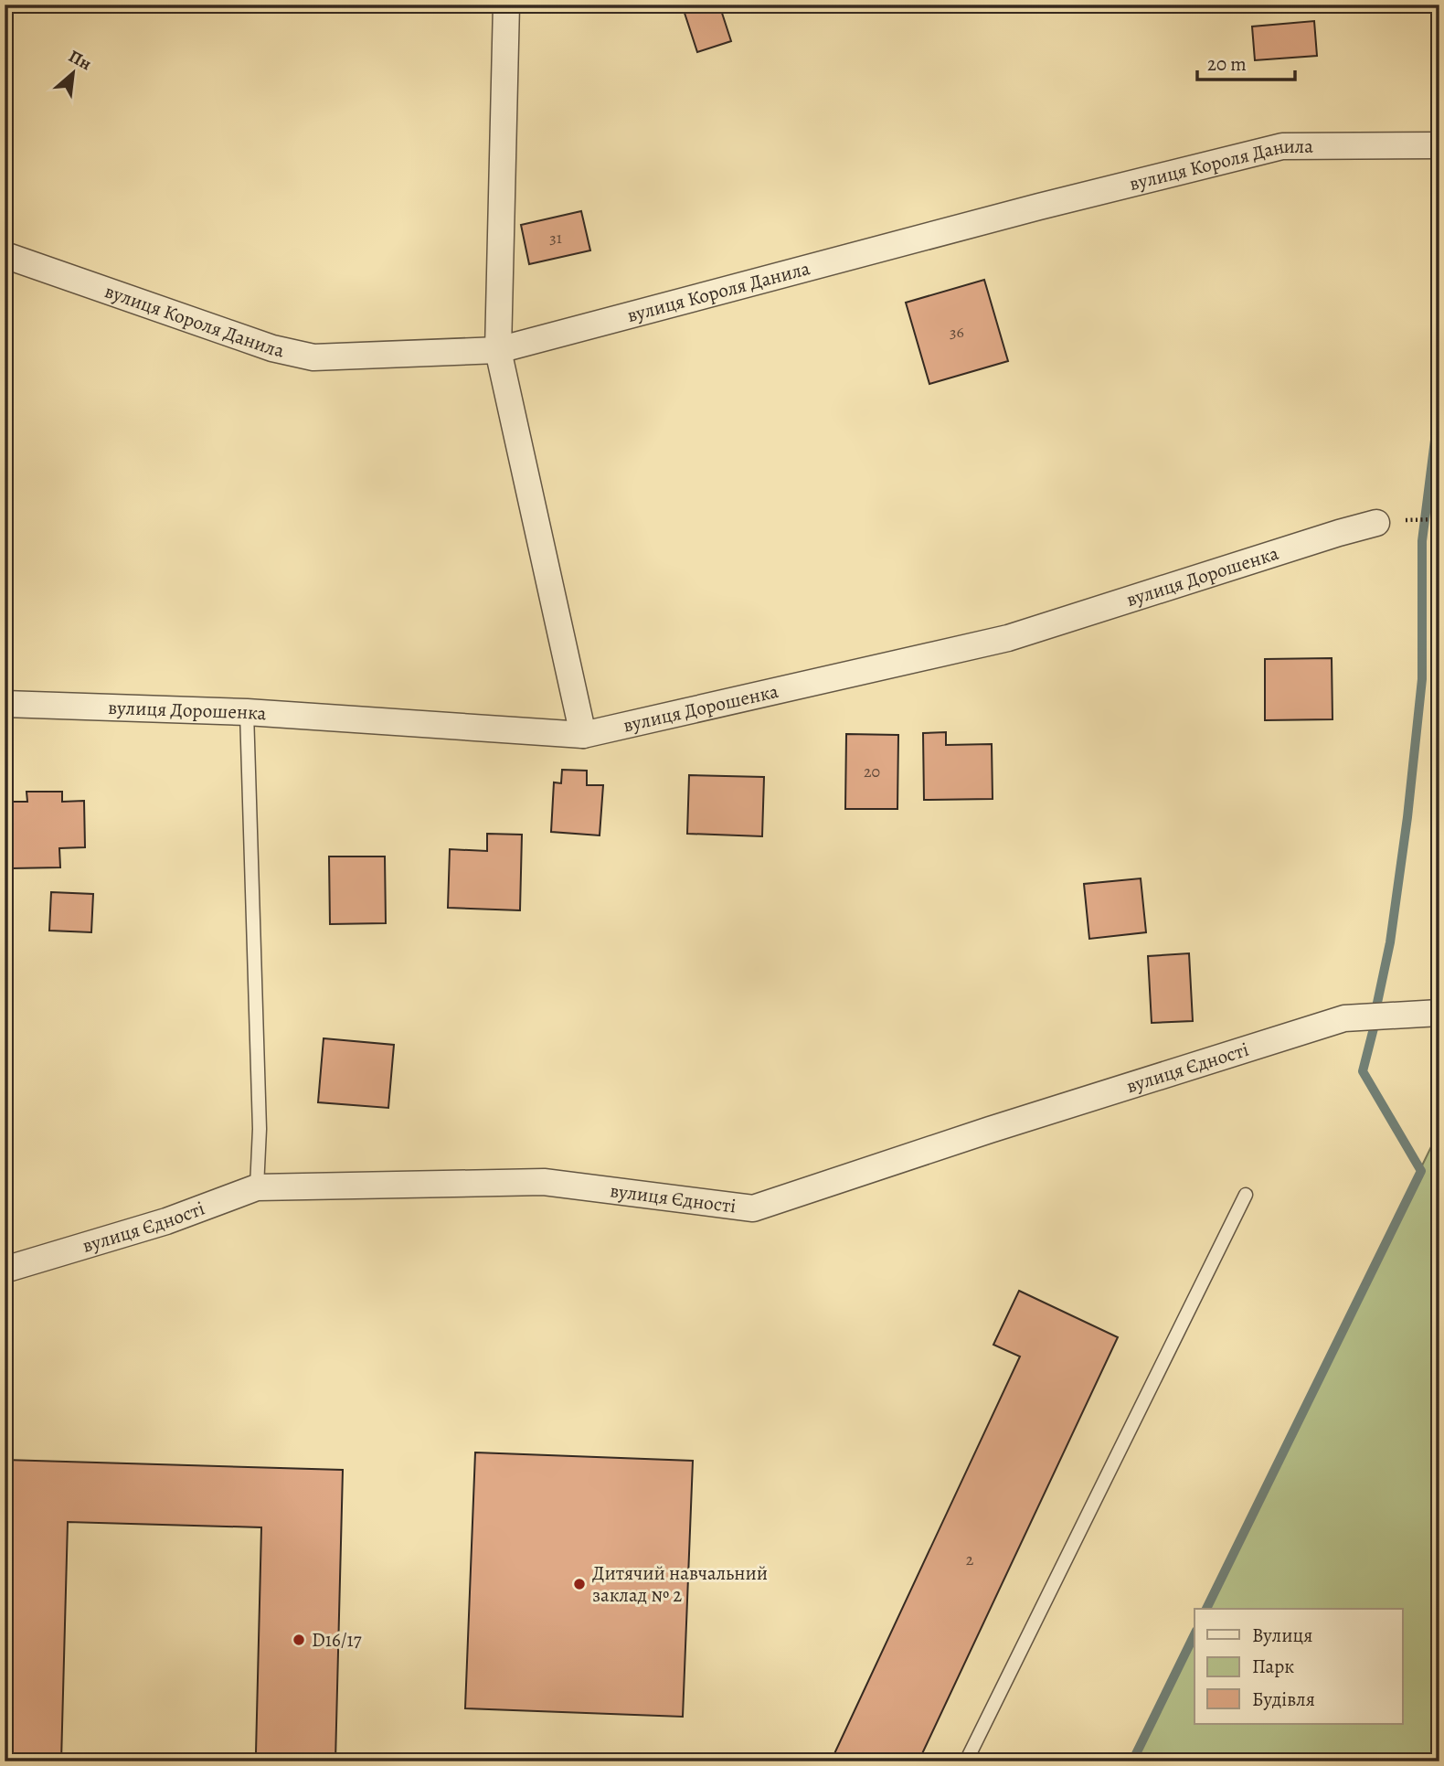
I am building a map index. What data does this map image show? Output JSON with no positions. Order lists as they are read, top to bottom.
{
  "streets": {
    "street": ["вулиця Короля Данила", "вулиця Дорошенка", "вулиця Єдності"]
  },
  "places": ["Дитячий навчальний заклад № 2", "D16/17"],
  "house_numbers": [
    "31",
    "36",
    "20",
    "2"
  ],
  "legend": ["Вулиця", "Парк", "Будівля"],
  "scale_bar": "20 m",
  "north": "top right"
}
